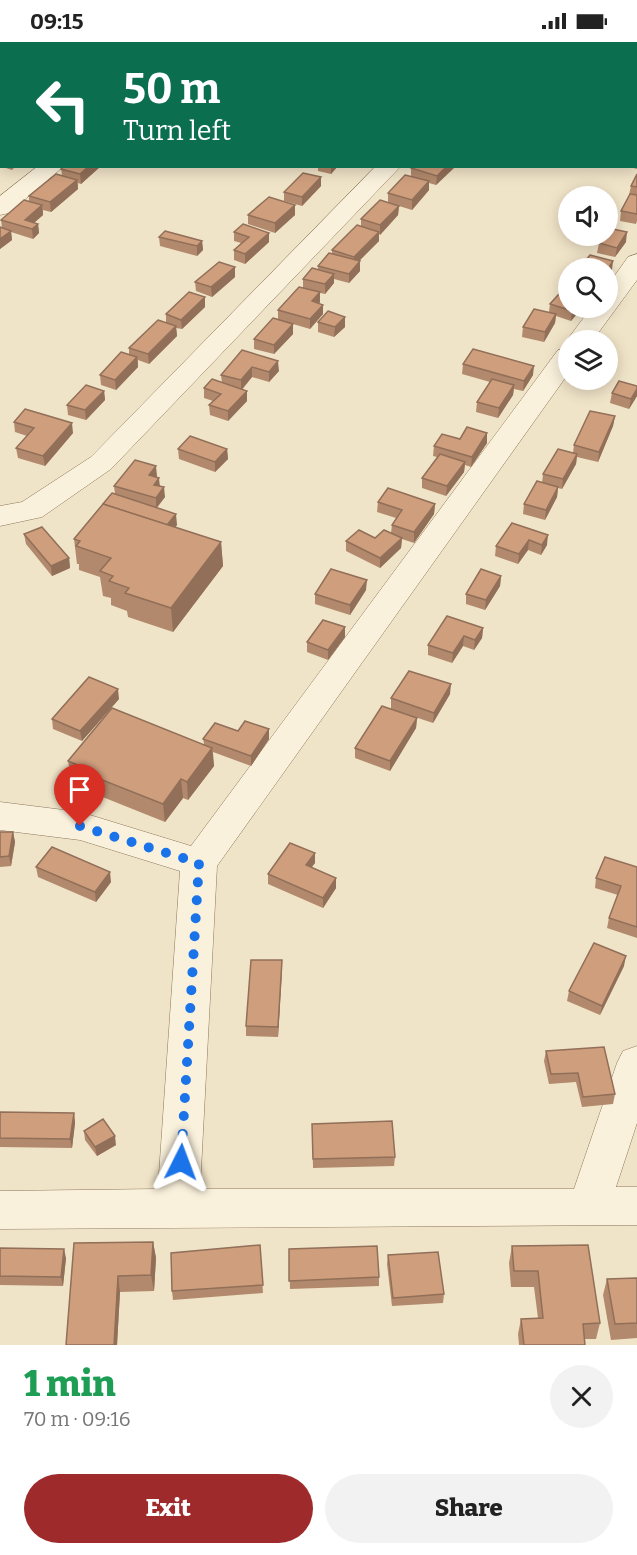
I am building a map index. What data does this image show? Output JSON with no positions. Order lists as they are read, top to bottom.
{
  "page": {
    "status": "09:15",
    "turn": ["50 m", "Turn left"],
    "heading": ["1 min", "70 m · 09:16"],
    "buttons": ["Exit", "Share"]
  }
}
